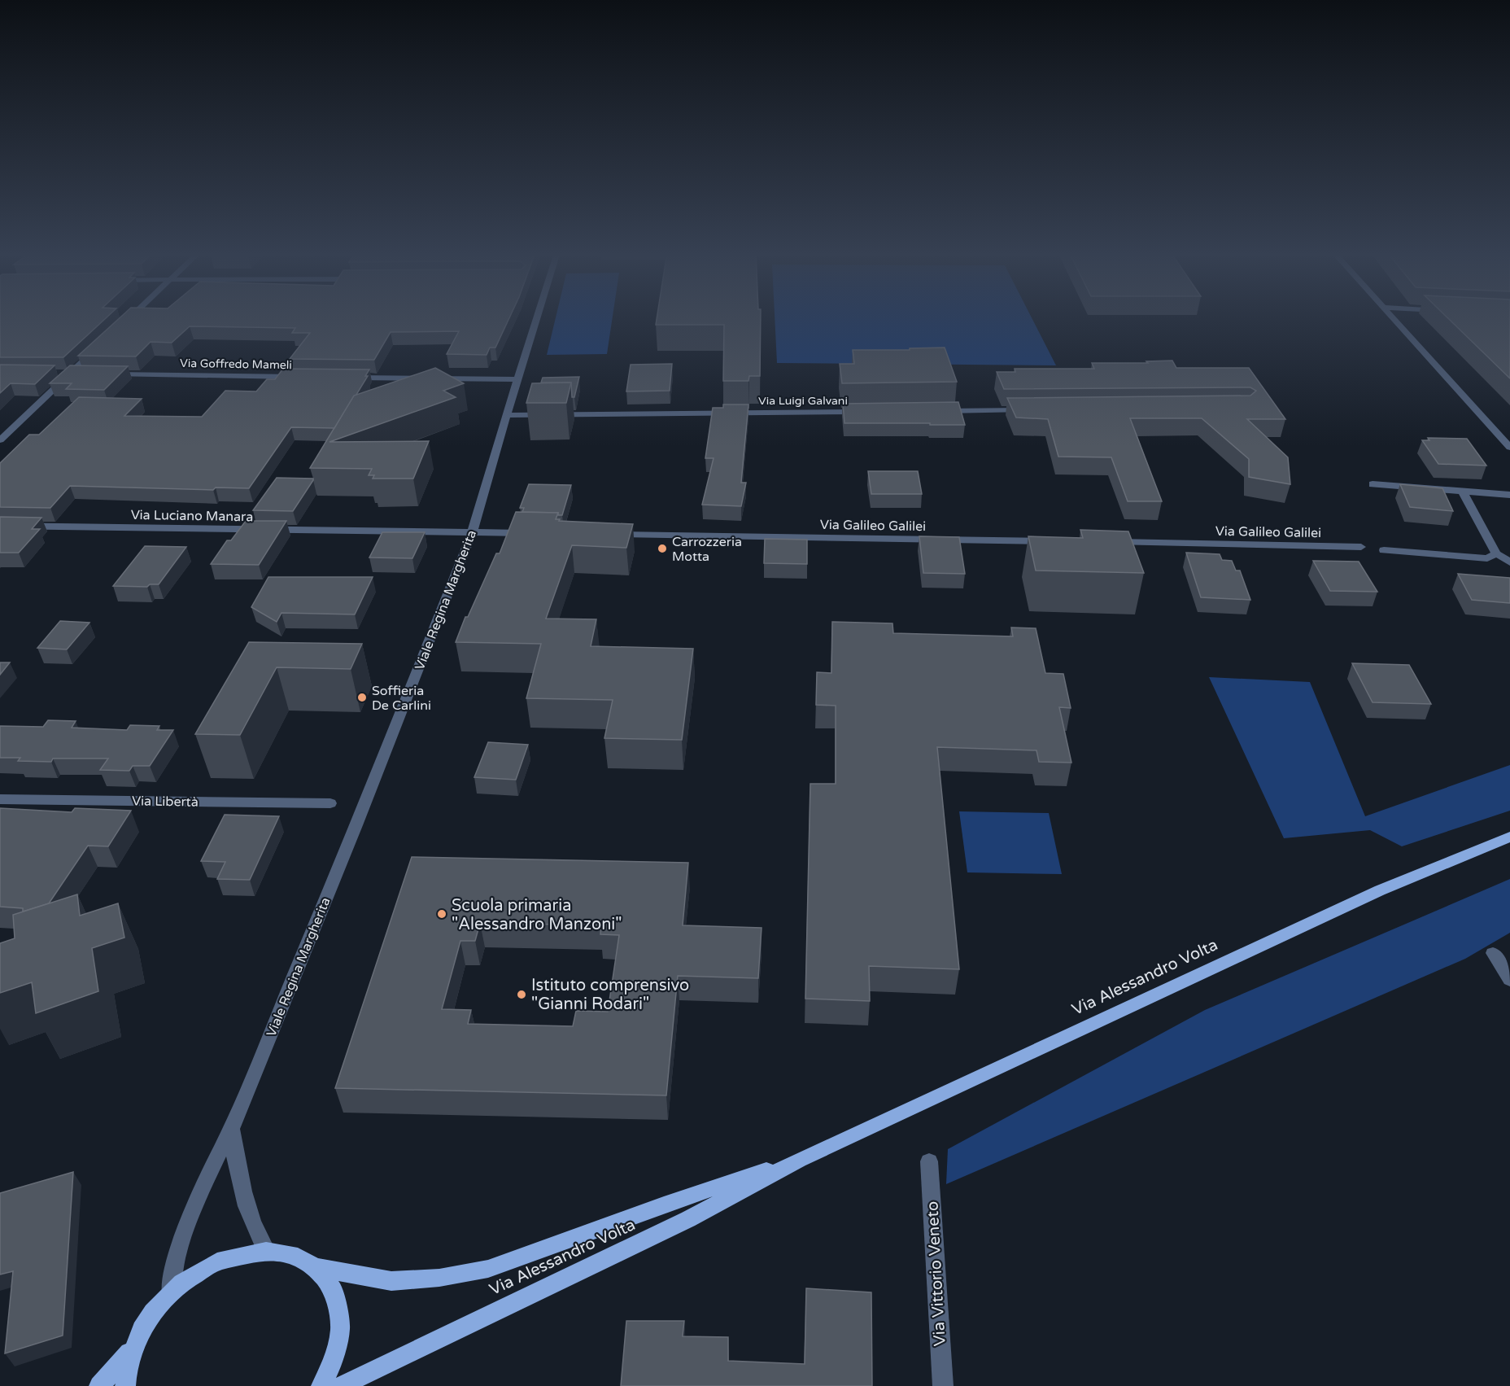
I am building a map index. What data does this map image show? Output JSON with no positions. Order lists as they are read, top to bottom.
{
  "streets": {
    "main road": ["Via Alessandro Volta"],
    "street": [
      "Via Goffredo Mameli",
      "Via Luigi Galvani",
      "Via Luciano Manara",
      "Via Galileo Galilei",
      "Viale Regina Margherita",
      "Via Libertà",
      "Via Vittorio Veneto"
    ]
  },
  "crossings": [
    ["Via Luigi Galvani", "Viale Regina Margherita"],
    ["Via Luciano Manara", "Viale Regina Margherita"]
  ],
  "places": [
    "Carrozzeria Motta",
    "Soffieria De Carlini",
    "Scuola primaria \"Alessandro Manzoni\"",
    "Istituto comprensivo \"Gianni Rodari\""
  ]
}
